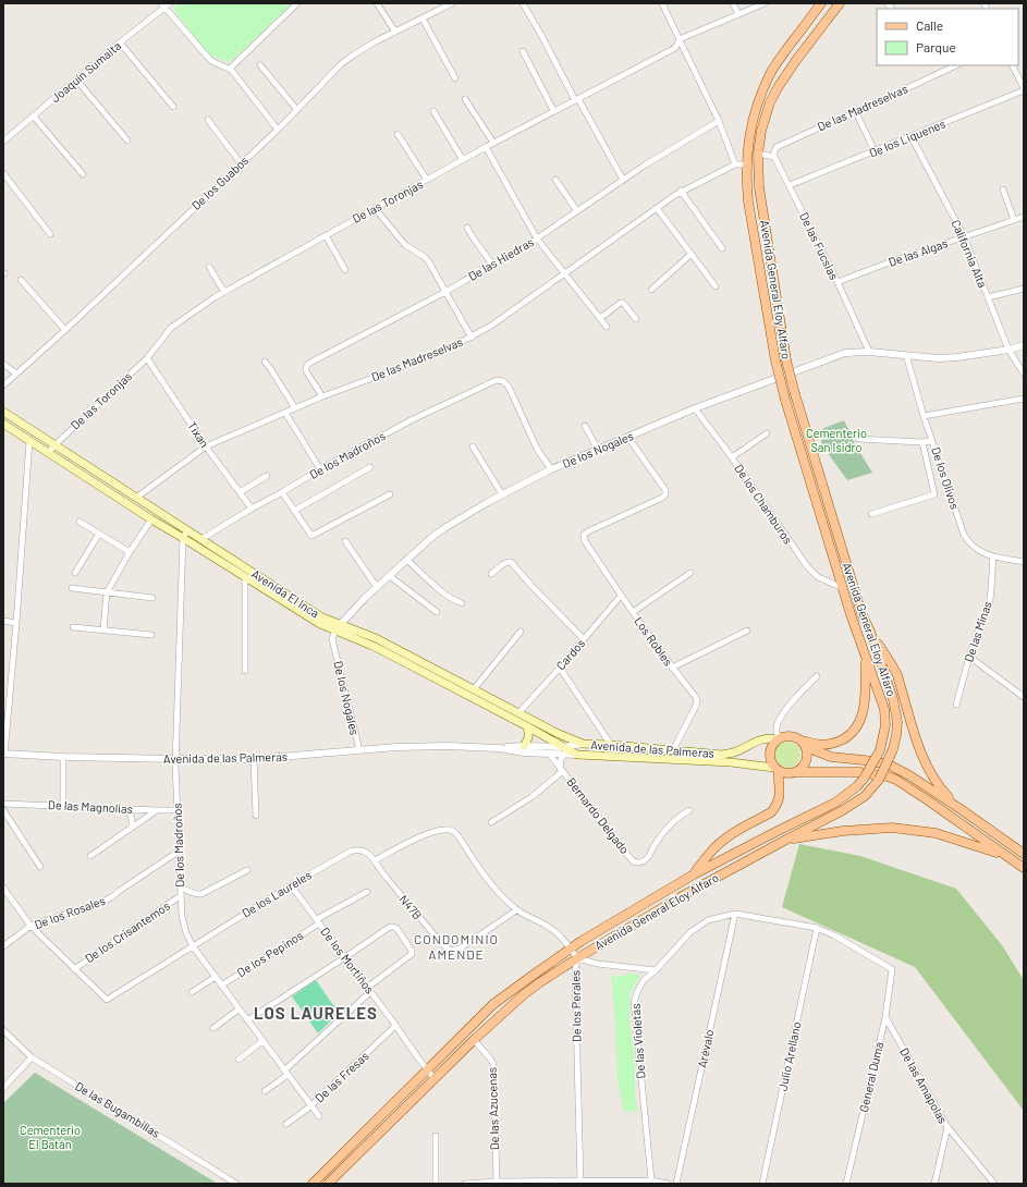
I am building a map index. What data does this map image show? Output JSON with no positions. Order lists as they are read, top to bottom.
{
  "streets": {
    "main road": ["Avenida General Eloy Alfaro", "Avenida El Inca", "Avenida de las Palmeras"],
    "street": [
      "Joaquín Sumaita",
      "De las Madreselvas",
      "De los Liquenes",
      "De los Guabos",
      "De las Toronjas",
      "De las Fucsias",
      "De las Algas",
      "California Alta",
      "De las Hiedras",
      "Tixan",
      "De los Nogales",
      "De los Madroños",
      "De los Olivos",
      "De los Chamburos",
      "De las Minas",
      "Los Robles",
      "Cardos",
      "De las Magnolias",
      "Bernardo Delgado",
      "De los Laureles",
      "N47B",
      "De los Rosales",
      "De los Crisantemos",
      "De los Pepinos",
      "De los Mortiños",
      "De los Perales",
      "De las Violetas",
      "Arévalo",
      "Julio Arellano",
      "De las Fresas",
      "General Duma",
      "De las Amapolas",
      "De las Azucenas",
      "De las Bugambillas"
    ]
  },
  "crossings": [
    ["De las Madreselvas", "De las Fucsias"],
    ["De las Madreselvas", "De las Hiedras"],
    ["De las Madreselvas", "Tixan"],
    ["De las Madreselvas", "Avenida El Inca"],
    ["De los Liquenes", "De las Fucsias"],
    ["De los Liquenes", "California Alta"],
    ["De las Toronjas", "Tixan"],
    ["De las Toronjas", "Avenida El Inca"],
    ["De las Fucsias", "De las Algas"],
    ["De las Fucsias", "De los Nogales"],
    ["De las Algas", "California Alta"],
    ["California Alta", "De los Nogales"],
    ["Avenida General Eloy Alfaro", "De los Chamburos"],
    ["Avenida General Eloy Alfaro", "De los Mortiños"],
    ["Avenida General Eloy Alfaro", "De los Perales"],
    ["Avenida General Eloy Alfaro", "De las Azucenas"],
    ["Tixan", "De los Madroños"],
    ["De los Nogales", "De los Madroños"],
    ["De los Nogales", "De los Olivos"],
    ["De los Nogales", "De los Chamburos"],
    ["De los Nogales", "Avenida El Inca"],
    ["De los Nogales", "Los Robles"],
    ["De los Nogales", "Avenida de las Palmeras"],
    ["De los Madroños", "Avenida El Inca"],
    ["De los Madroños", "Avenida de las Palmeras"],
    ["De los Madroños", "De las Magnolias"],
    ["De los Madroños", "De los Laureles"],
    ["De los Madroños", "De los Rosales"],
    ["De los Madroños", "De los Crisantemos"],
    ["De los Madroños", "De los Pepinos"],
    ["De los Madroños", "De las Fresas"],
    ["De los Olivos", "De las Minas"],
    ["Avenida El Inca", "Cardos"],
    ["Avenida El Inca", "Avenida de las Palmeras"],
    ["Avenida El Inca", "Bernardo Delgado"],
    ["Los Robles", "Cardos"],
    ["Los Robles", "Avenida de las Palmeras"],
    ["Avenida de las Palmeras", "Bernardo Delgado"],
    ["De los Laureles", "N47B"],
    ["De los Laureles", "De los Crisantemos"],
    ["De los Laureles", "De los Mortiños"],
    ["De los Laureles", "De los Perales"],
    ["N47B", "De los Perales"],
    ["De los Pepinos", "De los Mortiños"],
    ["De los Mortiños", "De las Fresas"],
    ["De las Violetas", "Arévalo"],
    ["De las Violetas", "Julio Arellano"],
    ["De las Violetas", "General Duma"],
    ["General Duma", "De las Amapolas"]
  ],
  "districts": ["CONDOMINIO AMENDE", "LOS LAURELES"],
  "parks": ["Cementerio San Isidro", "Cementerio El Batán"],
  "legend": ["Calle", "Parque"]
}
